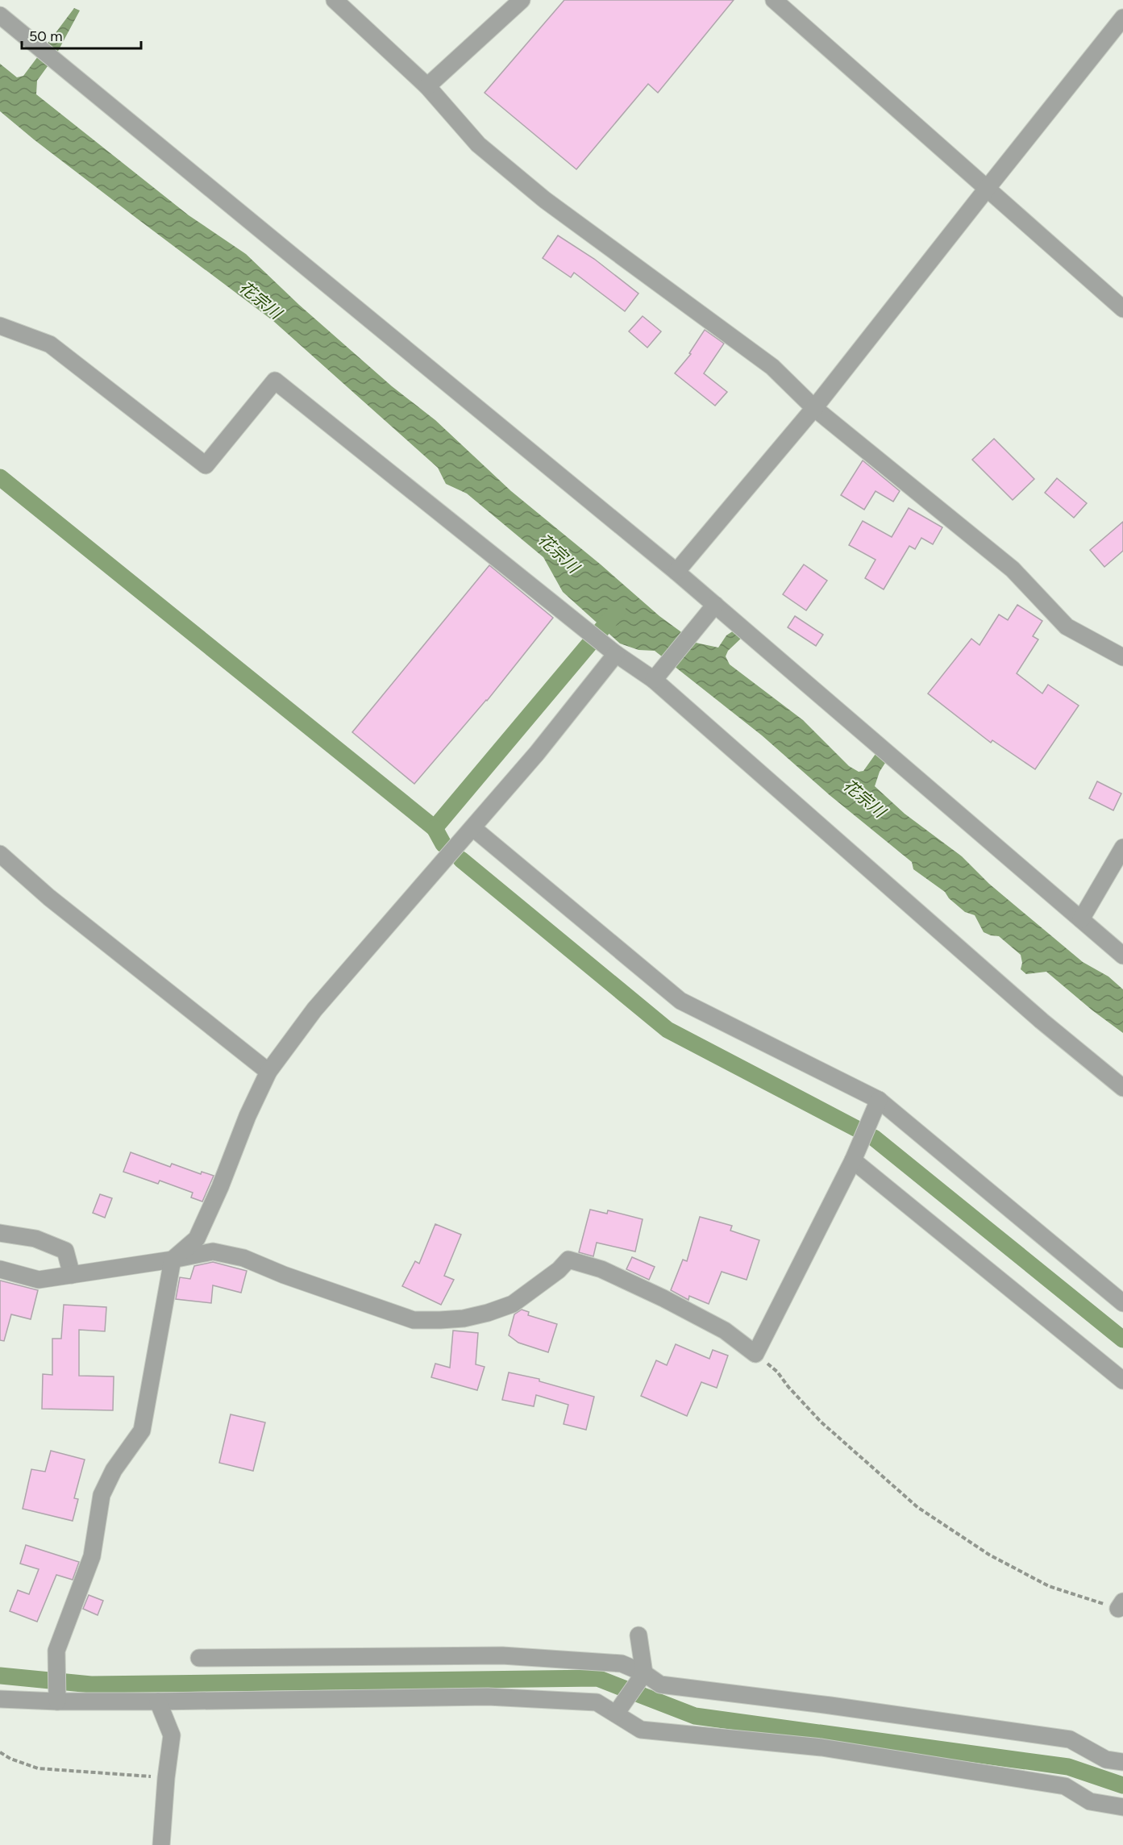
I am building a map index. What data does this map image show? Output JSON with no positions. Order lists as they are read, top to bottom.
{
  "water": ["花宗川"],
  "scale_bar": "50 m"
}
